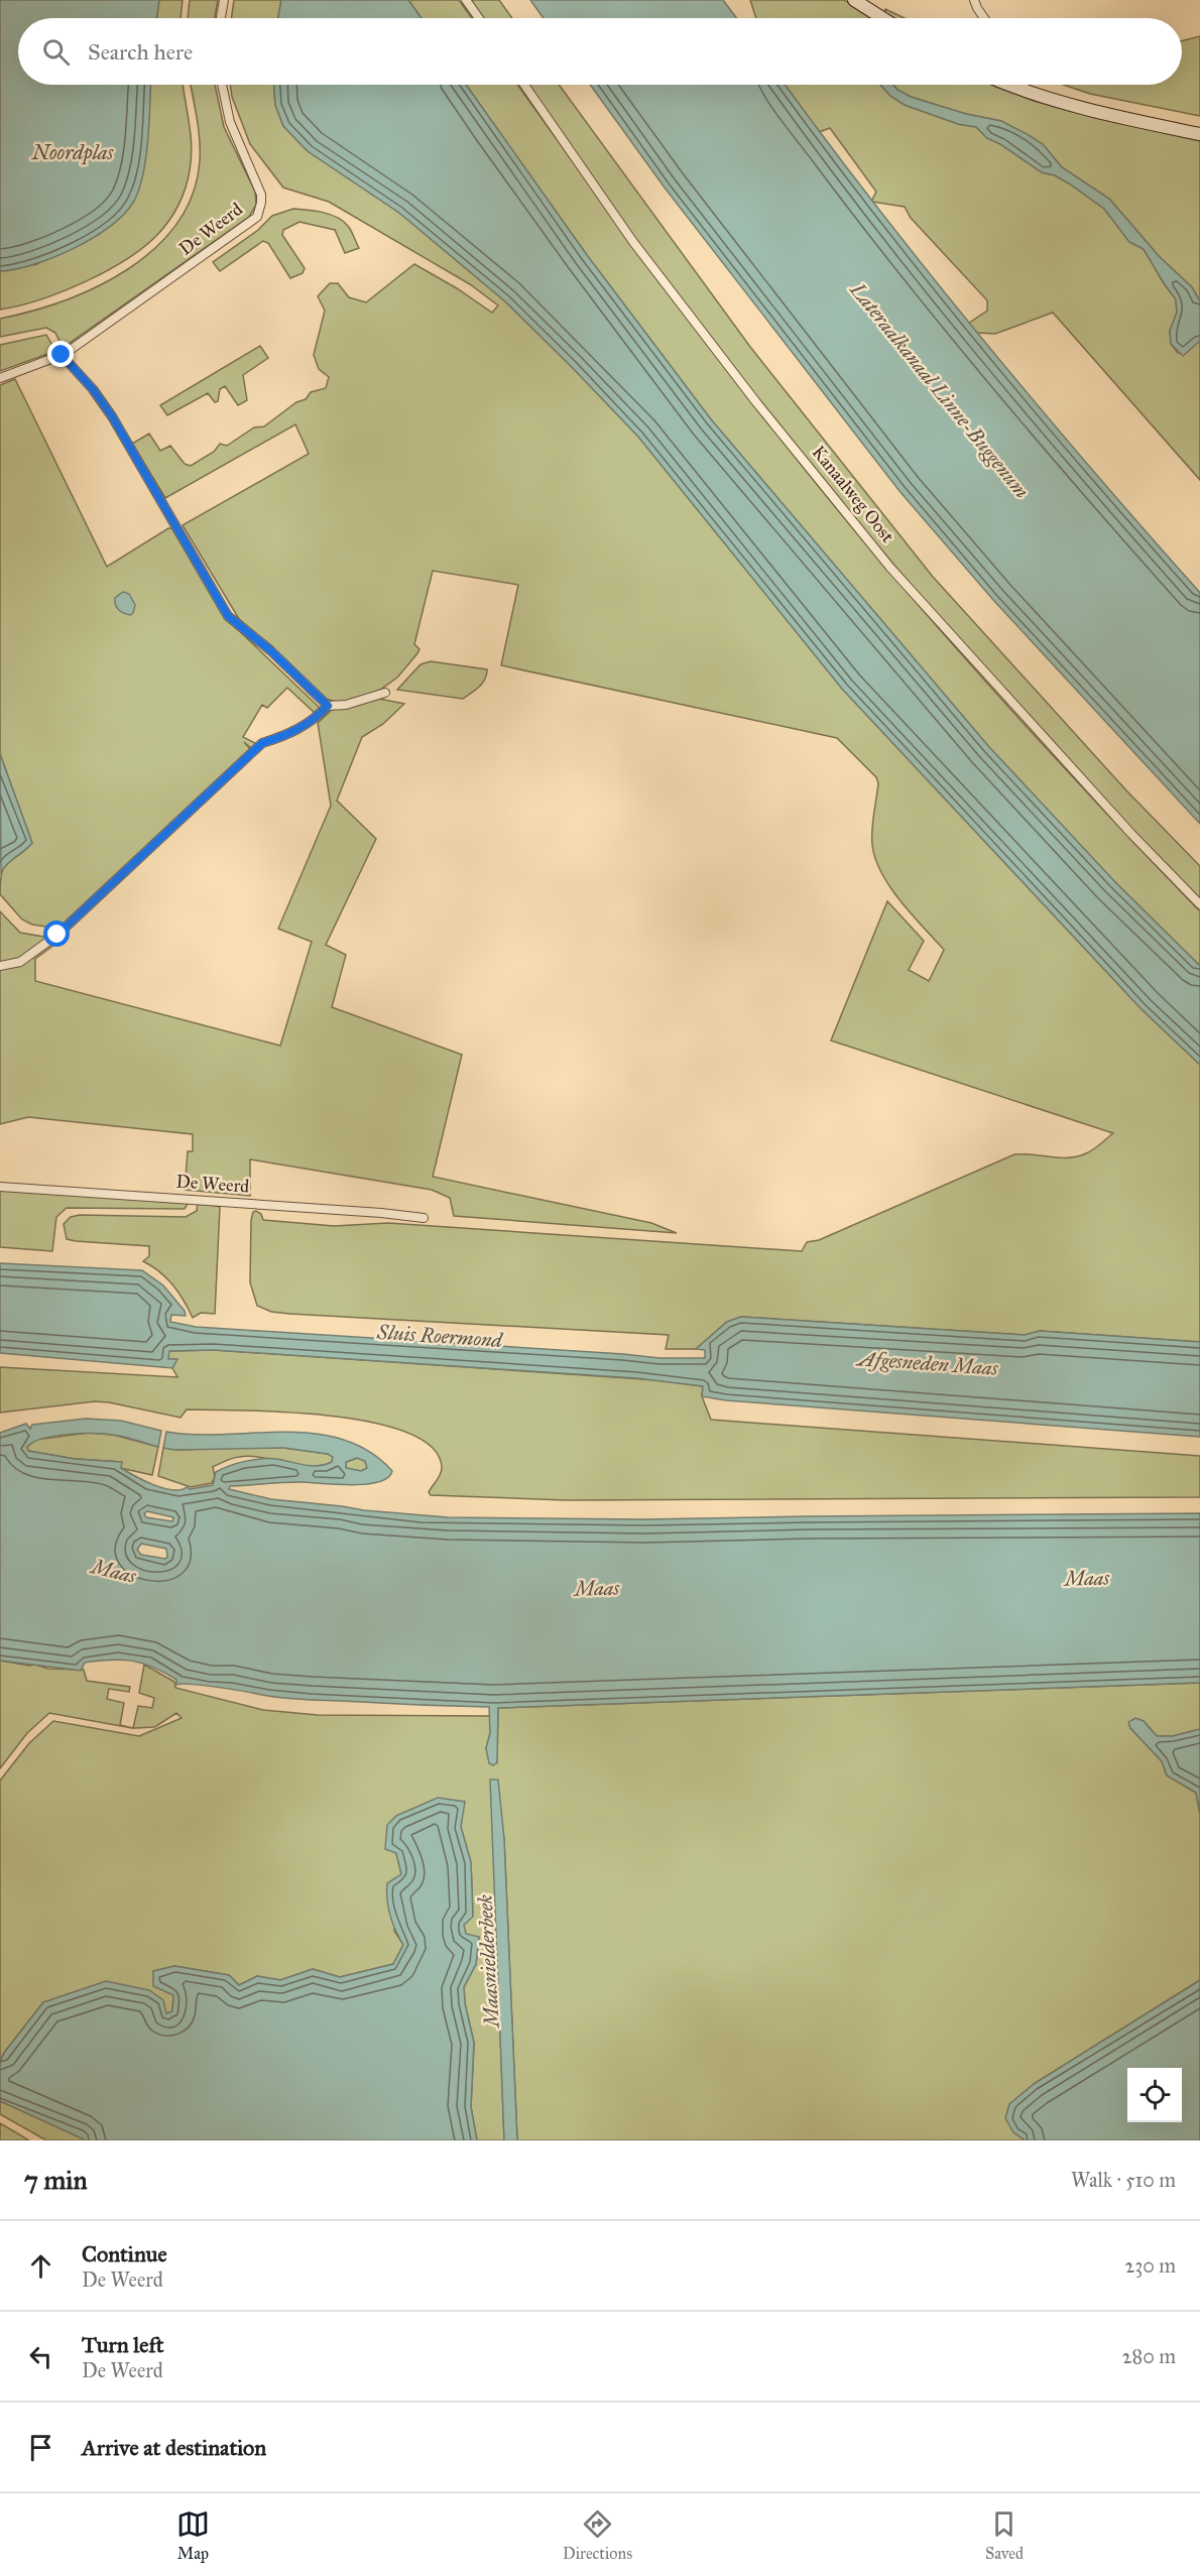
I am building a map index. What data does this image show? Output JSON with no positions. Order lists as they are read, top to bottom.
{
  "streets": {
    "street": ["De Weerd", "Kanaalweg Oost"]
  },
  "water": [
    "Noordplas",
    "Lateraalkanaal Linne-Buggenum",
    "Sluis Roermond",
    "Afgesneden Maas",
    "Maas",
    "Maasnielderbeek"
  ],
  "page": {
    "search": "Search here",
    "heading": ["7 min", "Walk · 510 m"],
    "list": [
      ["Continue", "De Weerd", "230 m"],
      ["Turn left", "De Weerd", "280 m"],
      "Arrive at destination"
    ],
    "nav": ["Map", "Directions", "Saved"]
  }
}
